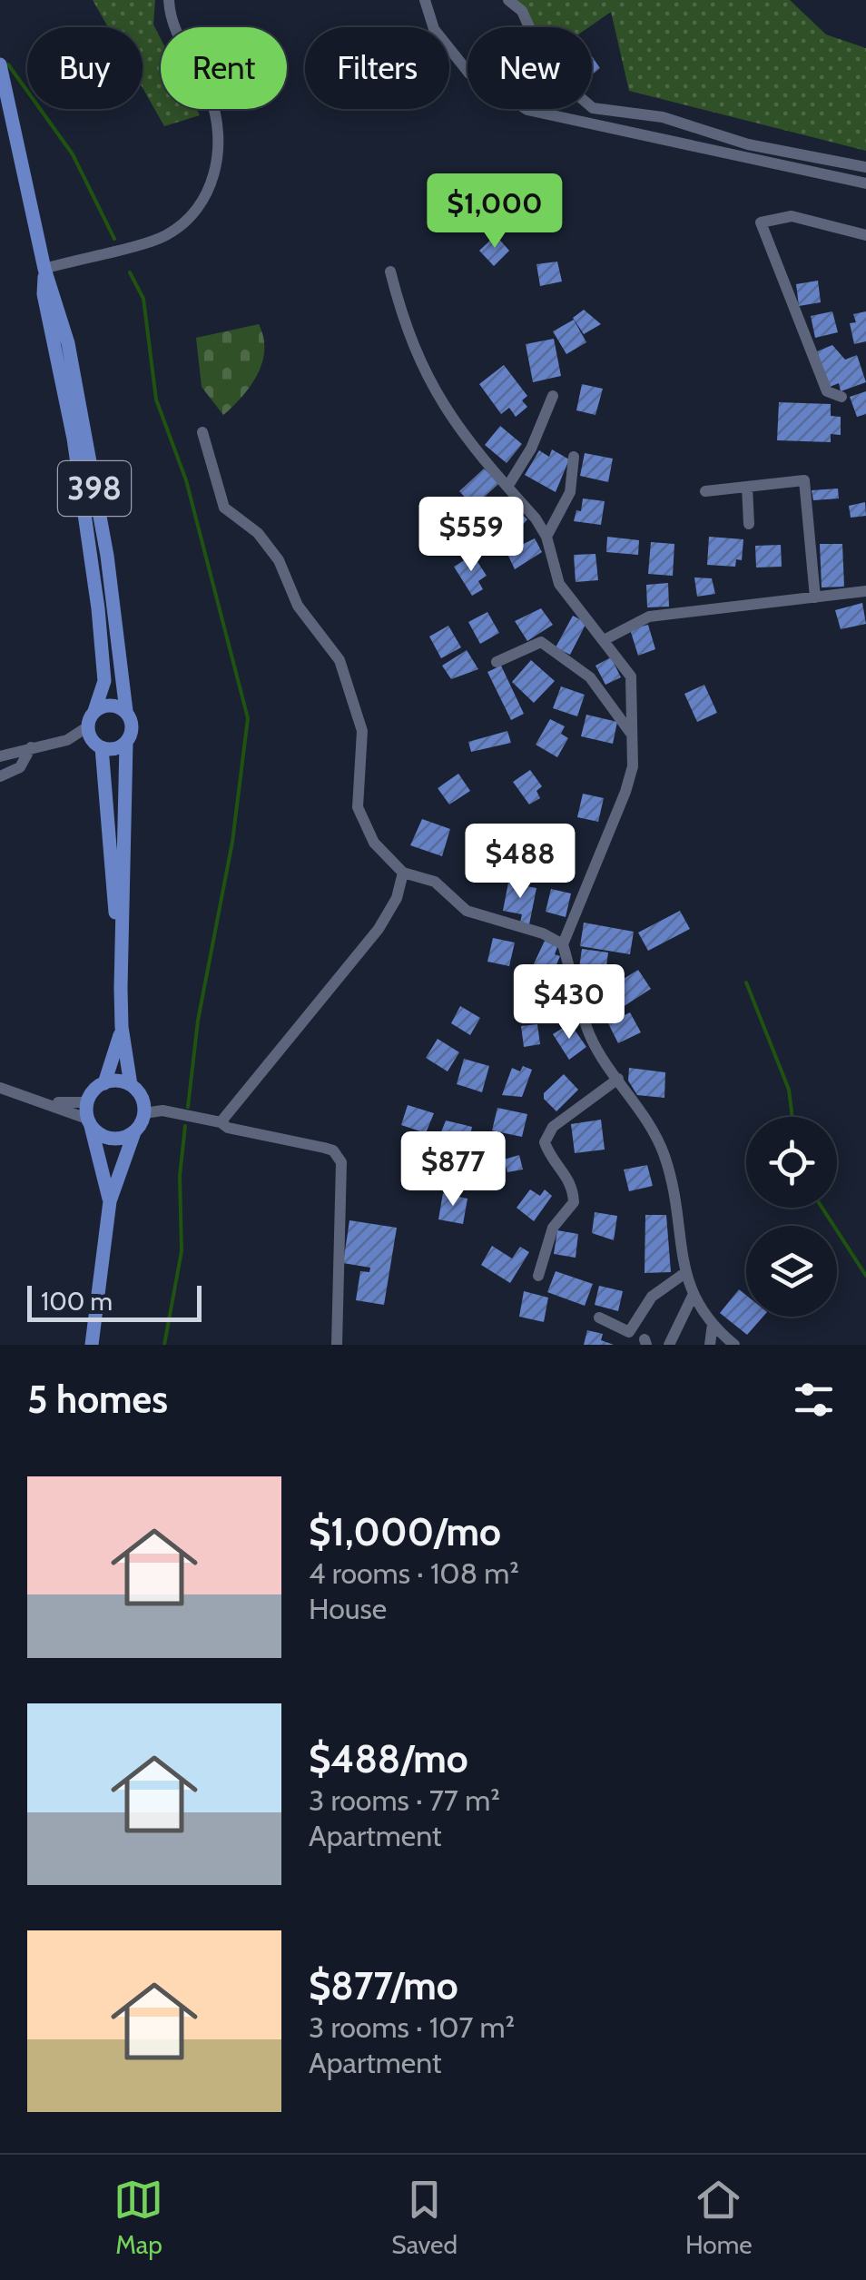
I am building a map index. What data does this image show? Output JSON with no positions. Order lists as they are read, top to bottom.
{
  "streets": {
    "main road": ["398"]
  },
  "scale_bar": "100 m",
  "page": {
    "chip": [
      "Buy",
      "Rent",
      "Filters",
      "New"
    ],
    "price": [
      "$1,000",
      "$559",
      "$488",
      "$430",
      "$877"
    ],
    "scale": "100 m",
    "heading": "5 homes",
    "list": [
      {
        "name": "$1,000/mo",
        "note": "4 rooms · 108 m² · House"
      },
      {
        "name": "$488/mo",
        "note": "3 rooms · 77 m² · Apartment"
      },
      {
        "name": "$877/mo",
        "note": "3 rooms · 107 m² · Apartment"
      }
    ],
    "tabs": ["Map", "Saved", "Home"]
  }
}
